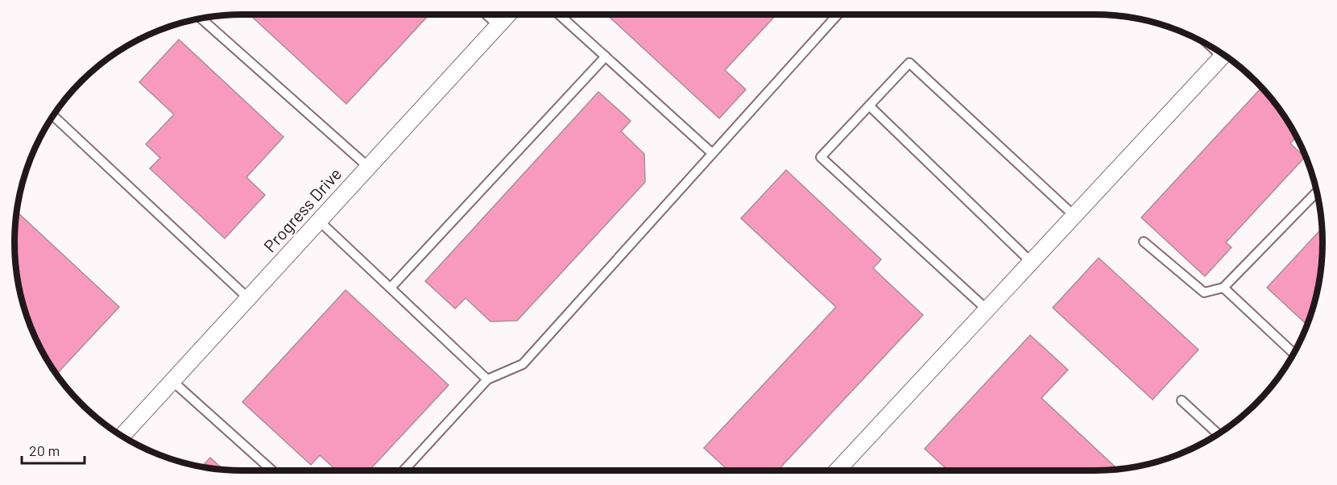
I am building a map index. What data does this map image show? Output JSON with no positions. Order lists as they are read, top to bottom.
{
  "streets": {
    "street": ["Progress Drive"]
  },
  "scale_bar": "20 m"
}
